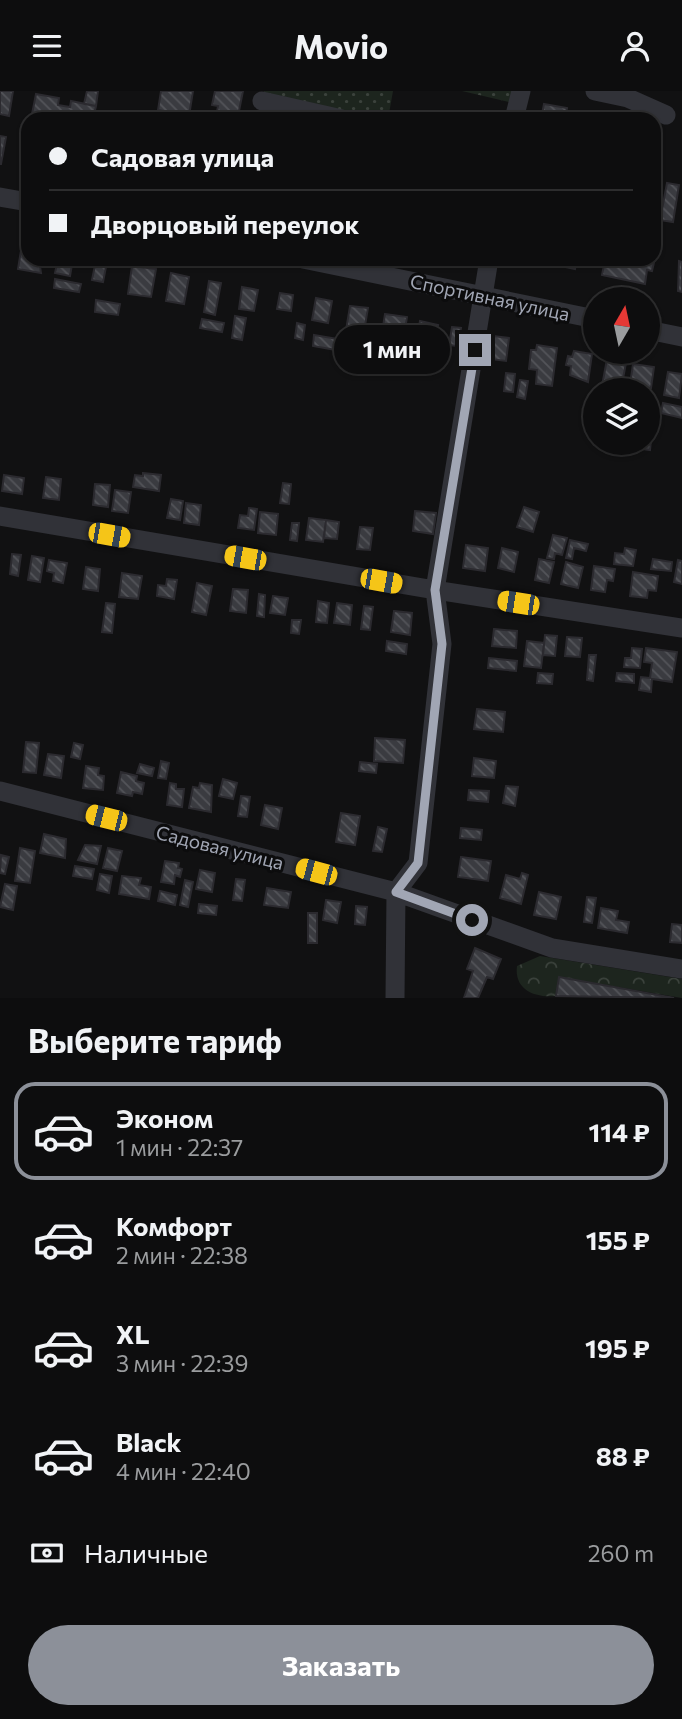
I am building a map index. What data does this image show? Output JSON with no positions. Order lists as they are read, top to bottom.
{
  "streets": {
    "street": ["Спортивная улица", "Садовая улица"]
  },
  "north": "top",
  "page": {
    "header": "Movio",
    "banner": ["Садовая улица", "Дворцовый переулок"],
    "bubble": "1 мин",
    "heading": "Выберите тариф",
    "list": [
      {
        "name": "Эконом",
        "note": "1 мин · 22:37",
        "value": "114 ₽"
      },
      {
        "name": "Комфорт",
        "note": "2 мин · 22:38",
        "value": "155 ₽"
      },
      {
        "name": "XL",
        "note": "3 мин · 22:39",
        "value": "195 ₽"
      },
      {
        "name": "Black",
        "note": "4 мин · 22:40",
        "value": "88 ₽"
      }
    ],
    "pay": ["Наличные", "260 m"],
    "buttons": "Заказать"
  }
}
